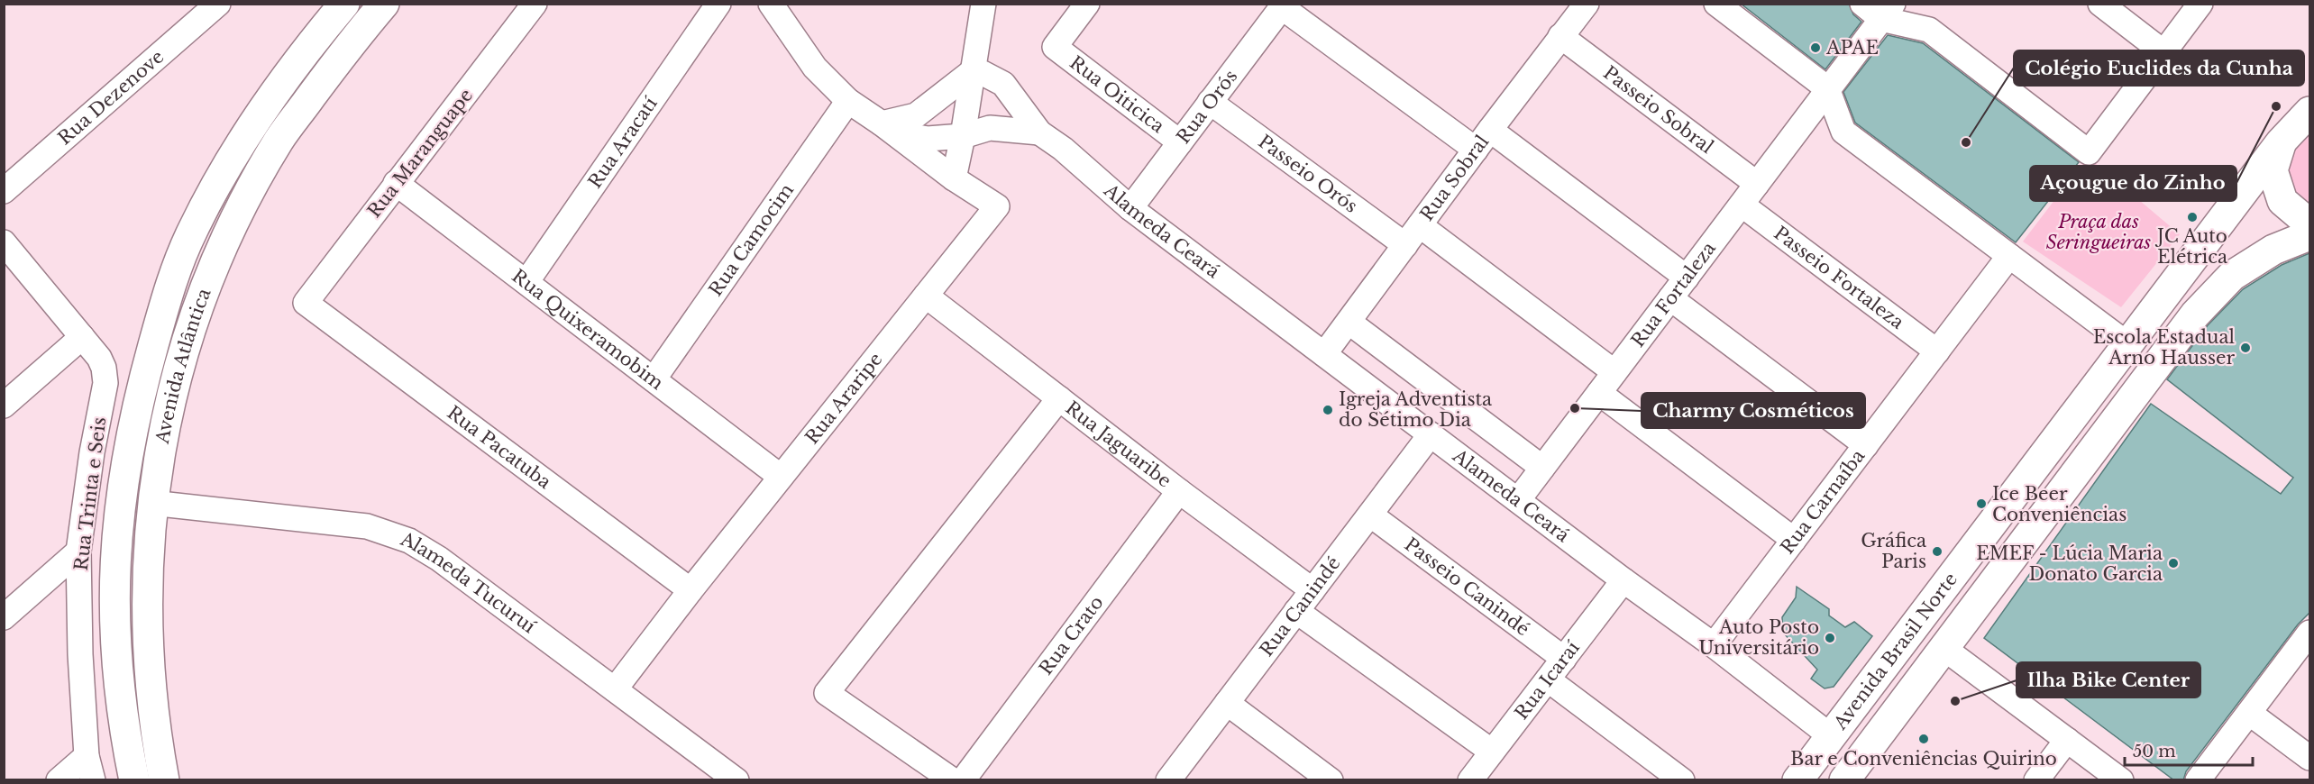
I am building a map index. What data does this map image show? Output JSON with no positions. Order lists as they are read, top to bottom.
{
  "streets": {
    "main road": ["Avenida Atlântica", "Avenida Brasil Norte"],
    "street": [
      "Rua Oiticica",
      "Rua Dezenove",
      "Rua Orós",
      "Passeio Sobral",
      "Rua Aracatí",
      "Rua Maranguape",
      "Passeio Orós",
      "Rua Sobral",
      "Alameda Ceará",
      "Rua Camocim",
      "Passeio Fortaleza",
      "Rua Fortaleza",
      "Rua Quixeramobim",
      "Rua Araripe",
      "Rua Jaguaribe",
      "Rua Pacatuba",
      "Rua Trinta e Seis",
      "Rua Carnaíba",
      "Alameda Tucuruí",
      "Passeio Canindé",
      "Rua Canindé",
      "Rua Crato",
      "Rua Icaraí"
    ]
  },
  "crossings": [
    ["Rua Oiticica", "Rua Orós"],
    ["Rua Orós", "Passeio Orós"],
    ["Rua Orós", "Alameda Ceará"],
    ["Passeio Sobral", "Rua Sobral"],
    ["Passeio Sobral", "Rua Fortaleza"],
    ["Rua Aracatí", "Rua Quixeramobim"],
    ["Rua Maranguape", "Rua Quixeramobim"],
    ["Rua Maranguape", "Rua Pacatuba"],
    ["Passeio Orós", "Rua Sobral"],
    ["Rua Sobral", "Alameda Ceará"],
    ["Alameda Ceará", "Rua Fortaleza"],
    ["Alameda Ceará", "Rua Carnaíba"],
    ["Alameda Ceará", "Rua Canindé"],
    ["Alameda Ceará", "Avenida Brasil Norte"],
    ["Alameda Ceará", "Rua Icaraí"],
    ["Rua Camocim", "Rua Quixeramobim"],
    ["Passeio Fortaleza", "Rua Fortaleza"],
    ["Passeio Fortaleza", "Rua Carnaíba"],
    ["Rua Quixeramobim", "Rua Araripe"],
    ["Avenida Atlântica", "Alameda Tucuruí"],
    ["Rua Araripe", "Rua Jaguaribe"],
    ["Rua Araripe", "Rua Pacatuba"],
    ["Rua Araripe", "Alameda Tucuruí"],
    ["Rua Jaguaribe", "Rua Canindé"],
    ["Rua Jaguaribe", "Rua Crato"],
    ["Passeio Canindé", "Rua Canindé"],
    ["Passeio Canindé", "Rua Icaraí"]
  ],
  "parks": ["Praça das Seringueiras"],
  "places": [
    "APAE",
    "Açougue do Zinho",
    "Colégio Euclides da Cunha",
    "JC Auto Elétrica",
    "Escola Estadual Arno Hausser",
    "Charmy Cosméticos",
    "Igreja Adventista do Sétimo Dia",
    "Ice Beer Conveniências",
    "Gráfica Paris",
    "EMEF - Lúcia Maria Donato Garcia",
    "Auto Posto Universitário",
    "Ilha Bike Center",
    "Bar e Conveniências Quirino"
  ],
  "scale_bar": "50 m"
}
